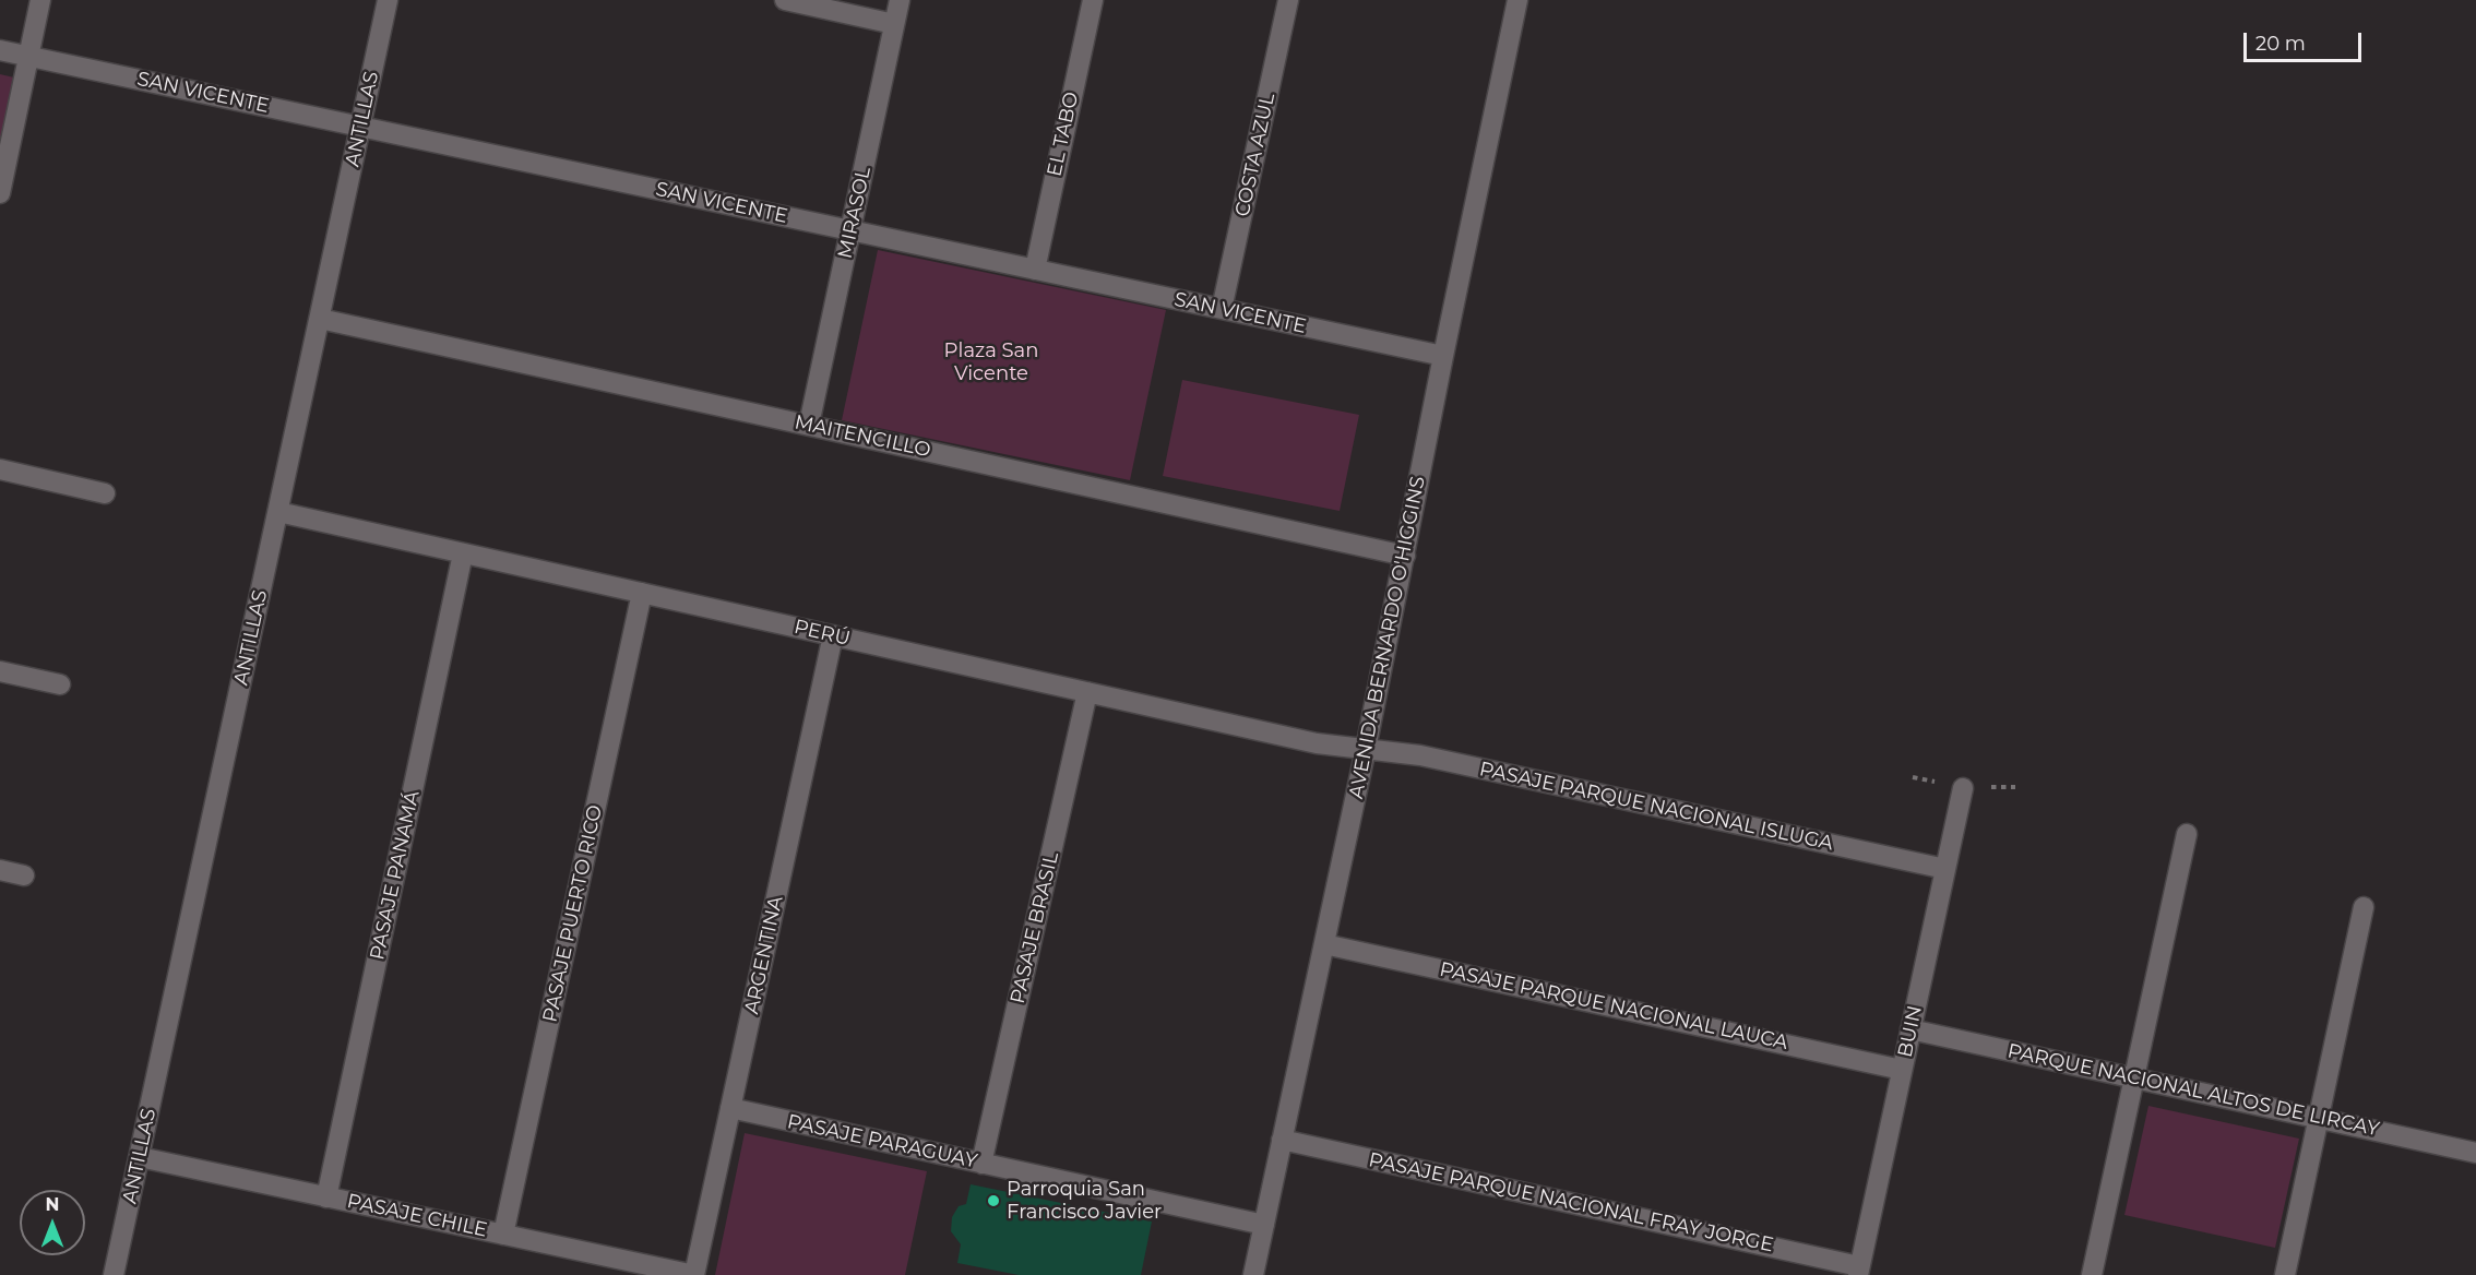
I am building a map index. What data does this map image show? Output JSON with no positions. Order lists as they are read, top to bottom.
{
  "streets": {
    "street": [
      "SAN VICENTE",
      "ANTILLAS",
      "EL TABO",
      "COSTA AZUL",
      "MIRASOL",
      "MAITENCILLO",
      "PERÚ",
      "AVENIDA BERNARDO O'HIGGINS",
      "PASAJE PARQUE NACIONAL ISLUGA",
      "PASAJE PANAMÁ",
      "PASAJE PUERTO RICO",
      "PASAJE BRASIL",
      "ARGENTINA",
      "PASAJE PARQUE NACIONAL LAUCA",
      "BUIN",
      "PARQUE NACIONAL ALTOS DE LIRCAY",
      "PASAJE PARAGUAY",
      "PASAJE PARQUE NACIONAL FRAY JORGE",
      "PASAJE CHILE"
    ]
  },
  "crossings": [
    ["SAN VICENTE", "ANTILLAS"],
    ["SAN VICENTE", "EL TABO"],
    ["SAN VICENTE", "COSTA AZUL"],
    ["SAN VICENTE", "MIRASOL"],
    ["SAN VICENTE", "AVENIDA BERNARDO O'HIGGINS"],
    ["ANTILLAS", "MAITENCILLO"],
    ["ANTILLAS", "PERÚ"],
    ["ANTILLAS", "PASAJE CHILE"],
    ["MIRASOL", "MAITENCILLO"],
    ["MAITENCILLO", "AVENIDA BERNARDO O'HIGGINS"],
    ["PERÚ", "AVENIDA BERNARDO O'HIGGINS"],
    ["PERÚ", "PASAJE PARQUE NACIONAL ISLUGA"],
    ["PERÚ", "PASAJE PANAMÁ"],
    ["PERÚ", "PASAJE PUERTO RICO"],
    ["PERÚ", "PASAJE BRASIL"],
    ["PERÚ", "ARGENTINA"],
    ["AVENIDA BERNARDO O'HIGGINS", "PASAJE PARQUE NACIONAL ISLUGA"],
    ["AVENIDA BERNARDO O'HIGGINS", "PASAJE PARQUE NACIONAL LAUCA"],
    ["AVENIDA BERNARDO O'HIGGINS", "PASAJE PARAGUAY"],
    ["AVENIDA BERNARDO O'HIGGINS", "PASAJE PARQUE NACIONAL FRAY JORGE"],
    ["PASAJE PARQUE NACIONAL ISLUGA", "BUIN"],
    ["PASAJE PANAMÁ", "PASAJE CHILE"],
    ["PASAJE PUERTO RICO", "PASAJE CHILE"],
    ["PASAJE BRASIL", "PASAJE PARAGUAY"],
    ["ARGENTINA", "PASAJE PARAGUAY"],
    ["ARGENTINA", "PASAJE CHILE"],
    ["PASAJE PARQUE NACIONAL LAUCA", "BUIN"],
    ["BUIN", "PARQUE NACIONAL ALTOS DE LIRCAY"],
    ["BUIN", "PASAJE PARQUE NACIONAL FRAY JORGE"]
  ],
  "parks": ["Plaza San Vicente"],
  "places": ["Parroquia San Francisco Javier"],
  "scale_bar": "20 m",
  "north": "top"
}
